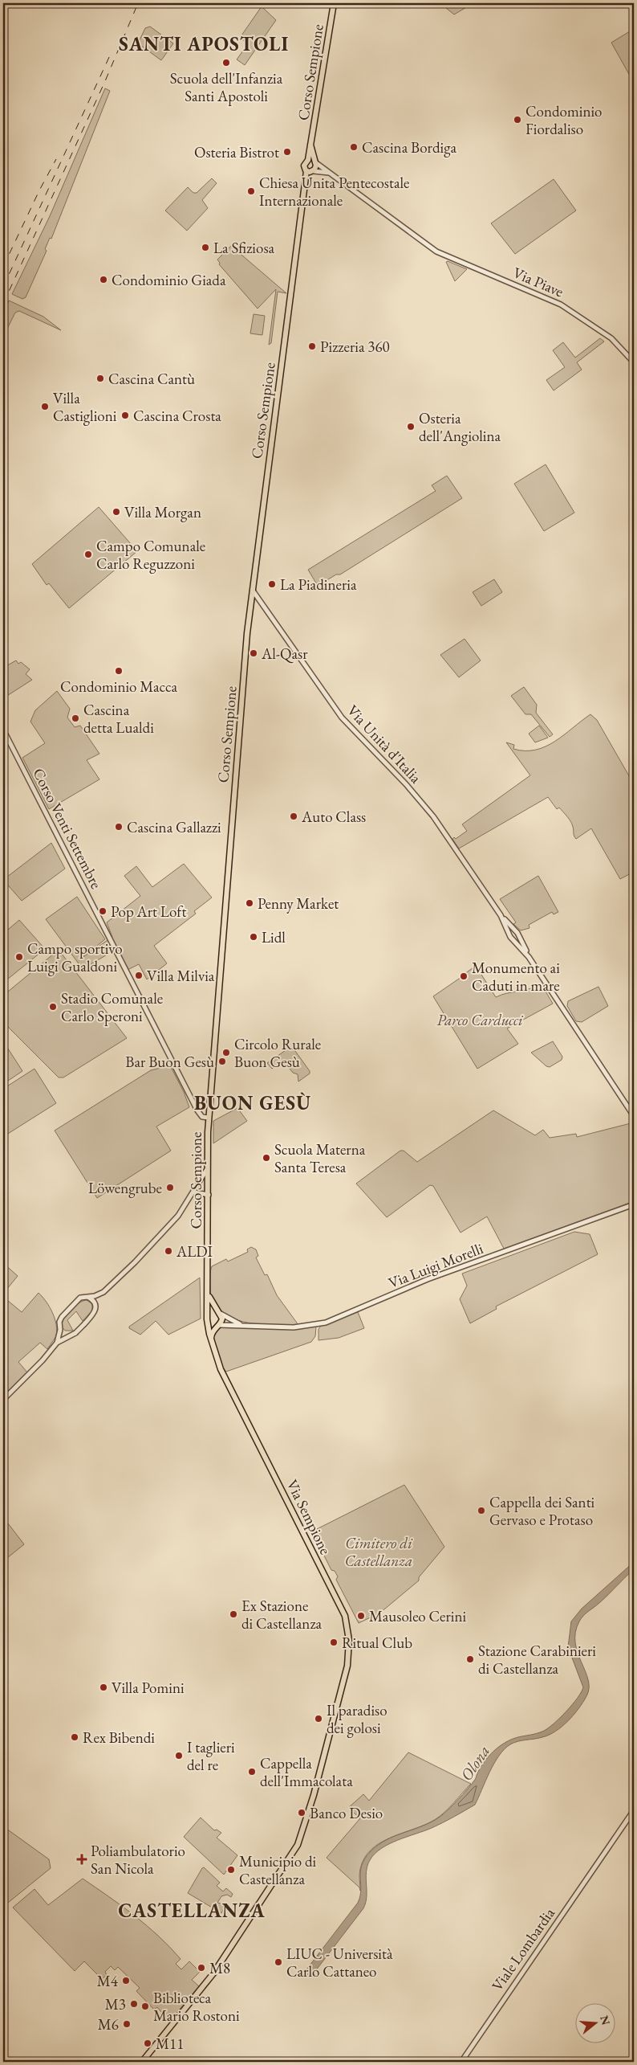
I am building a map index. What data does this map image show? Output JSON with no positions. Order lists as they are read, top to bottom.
{
  "streets": {
    "main road": ["Corso Sempione", "Via Sempione"],
    "street": [
      "Via Piave",
      "Via Unità d'Italia",
      "Corso Venti Settembre",
      "Via Luigi Morelli",
      "Viale Lombardia"
    ]
  },
  "crossings": [
    ["Corso Sempione", "Via Piave"],
    ["Corso Sempione", "Via Unità d'Italia"],
    ["Corso Sempione", "Corso Venti Settembre"],
    ["Corso Sempione", "Via Luigi Morelli"],
    ["Corso Sempione", "Via Sempione"],
    ["Via Luigi Morelli", "Via Sempione"]
  ],
  "districts": ["SANTI APOSTOLI", "BUON GESÙ", "CASTELLANZA"],
  "water": ["Olona"],
  "parks": ["Parco Carducci", "Cimitero di Castellanza"],
  "places": {
    "other": [
      "Scuola dell'Infanzia Santi Apostoli",
      "Condominio Fiordaliso",
      "Cascina Bordiga",
      "Osteria Bistrot",
      "Chiesa Unita Pentecostale Internazionale",
      "La Sfiziosa",
      "Condominio Giada",
      "Pizzeria 360",
      "Cascina Cantù",
      "Villa Castiglioni",
      "Cascina Crosta",
      "Osteria dell'Angiolina",
      "Villa Morgan",
      "Campo Comunale Carlo Reguzzoni",
      "La Piadineria",
      "Al-Qasr",
      "Condominio Macca",
      "Cascina detta Lualdi",
      "Auto Class",
      "Cascina Gallazzi",
      "Penny Market",
      "Pop Art Loft",
      "Lidl",
      "Campo sportivo Luigi Gualdoni",
      "Villa Milvia",
      "Monumento ai Caduti in mare",
      "Stadio Comunale Carlo Speroni",
      "Circolo Rurale Buon Gesù",
      "Bar Buon Gesù",
      "Scuola Materna Santa Teresa",
      "Löwengrube",
      "ALDI",
      "Cappella dei Santi Gervaso e Protaso",
      "Ex Stazione di Castellanza",
      "Mausoleo Cerini",
      "Ritual Club",
      "Stazione Carabinieri di Castellanza",
      "Villa Pomini",
      "Il paradiso dei golosi",
      "Rex Bibendi",
      "I taglieri del re",
      "Cappella dell'Immacolata",
      "Banco Desio",
      "Municipio di Castellanza",
      "LIUC - Università Carlo Cattaneo",
      "M8",
      "M4",
      "M3",
      "Biblioteca Mario Rostoni",
      "M6",
      "M11"
    ],
    "health": ["Poliambulatorio San Nicola"]
  },
  "north": "right"
}
